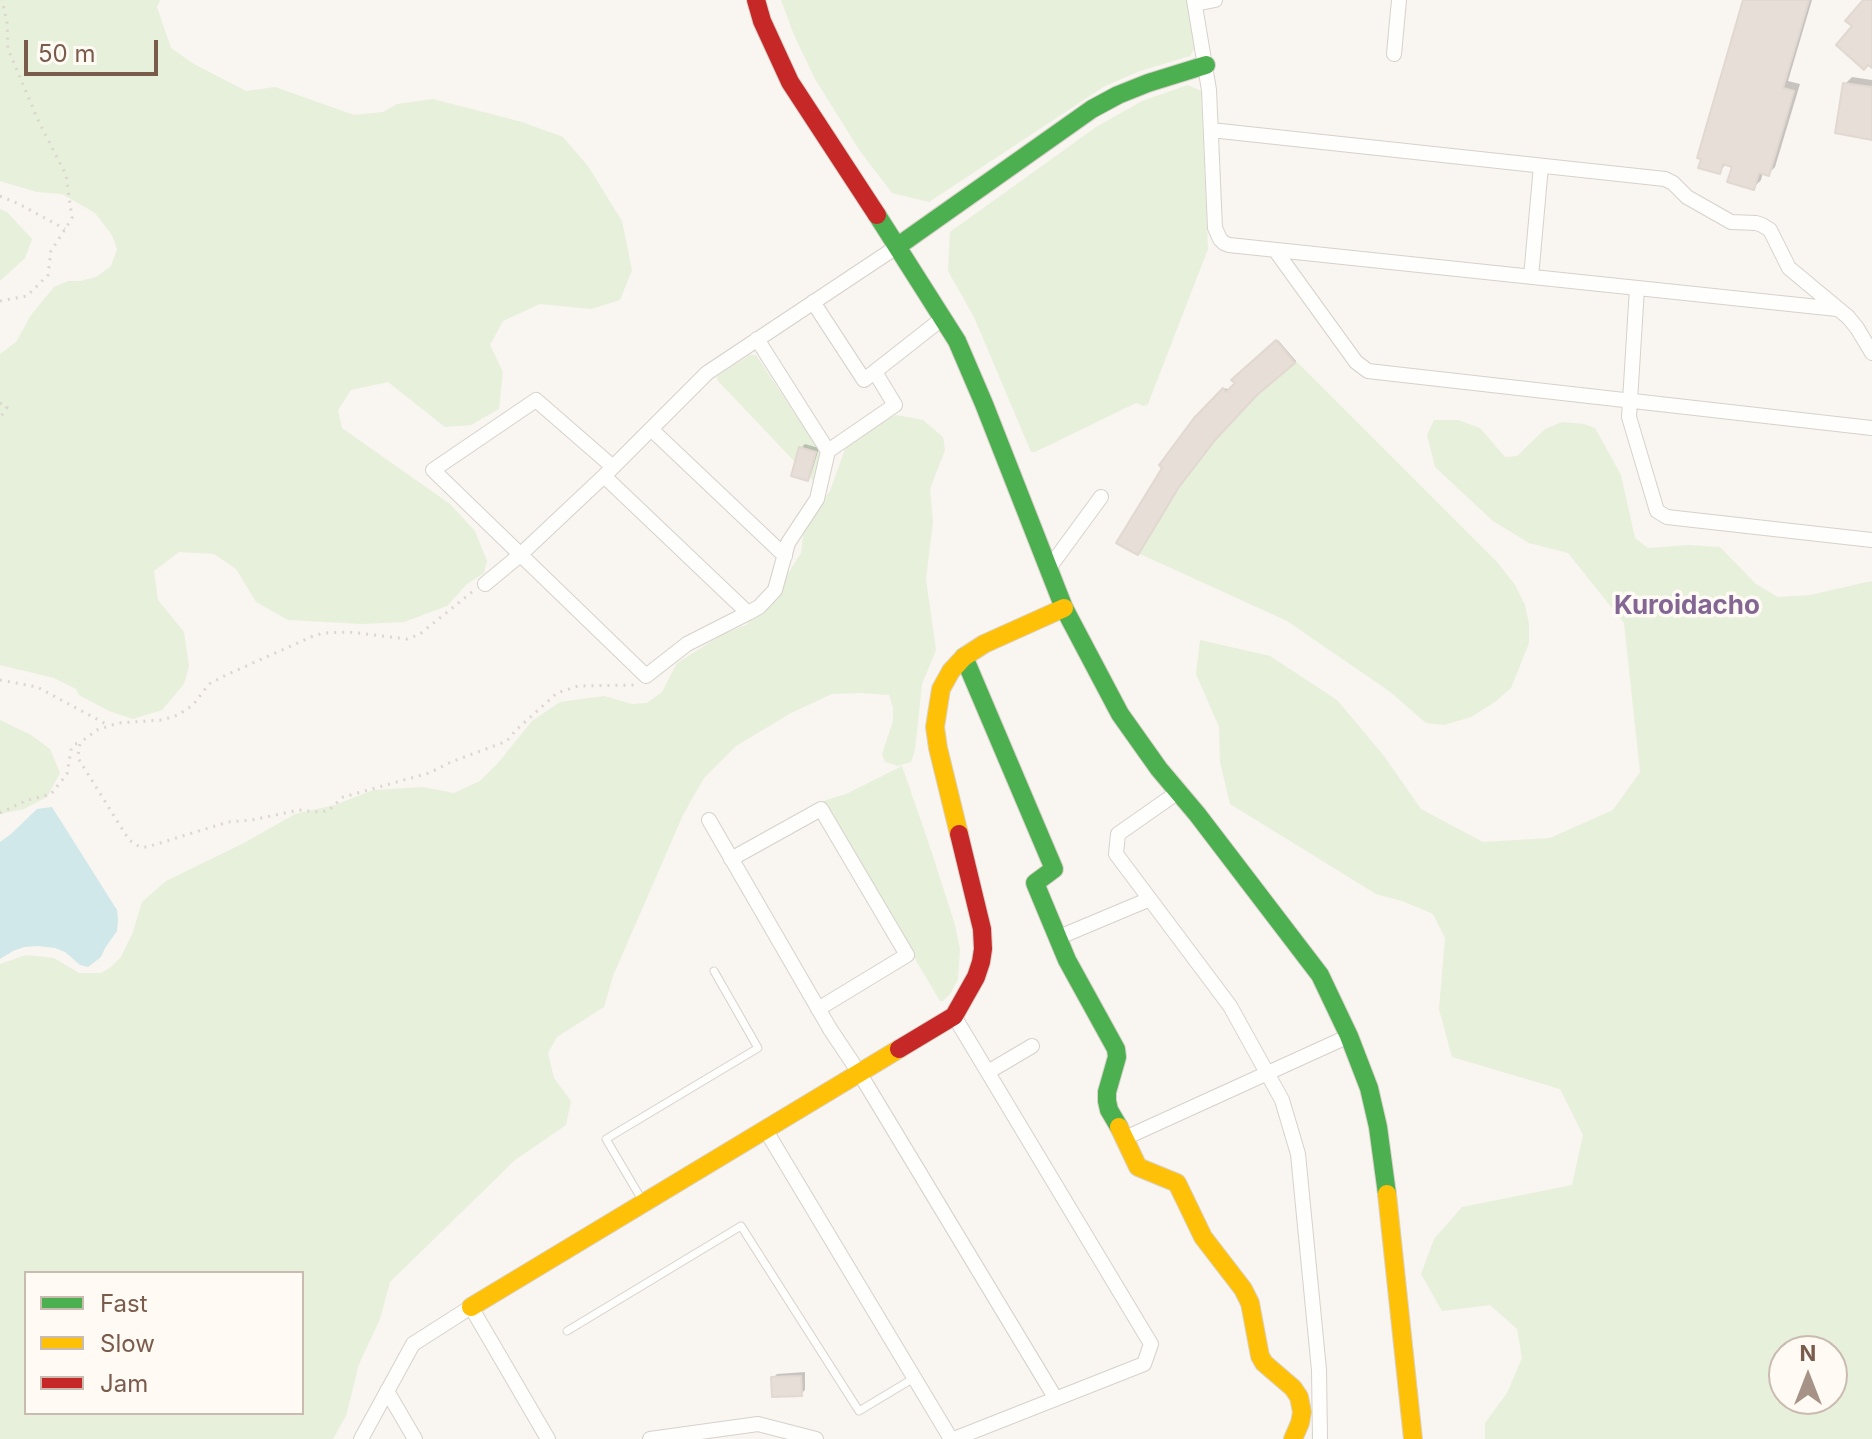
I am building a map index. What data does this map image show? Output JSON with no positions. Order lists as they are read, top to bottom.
{
  "districts": ["Kuroidacho"],
  "legend": ["Fast", "Slow", "Jam"],
  "scale_bar": "50 m",
  "north": "top"
}
